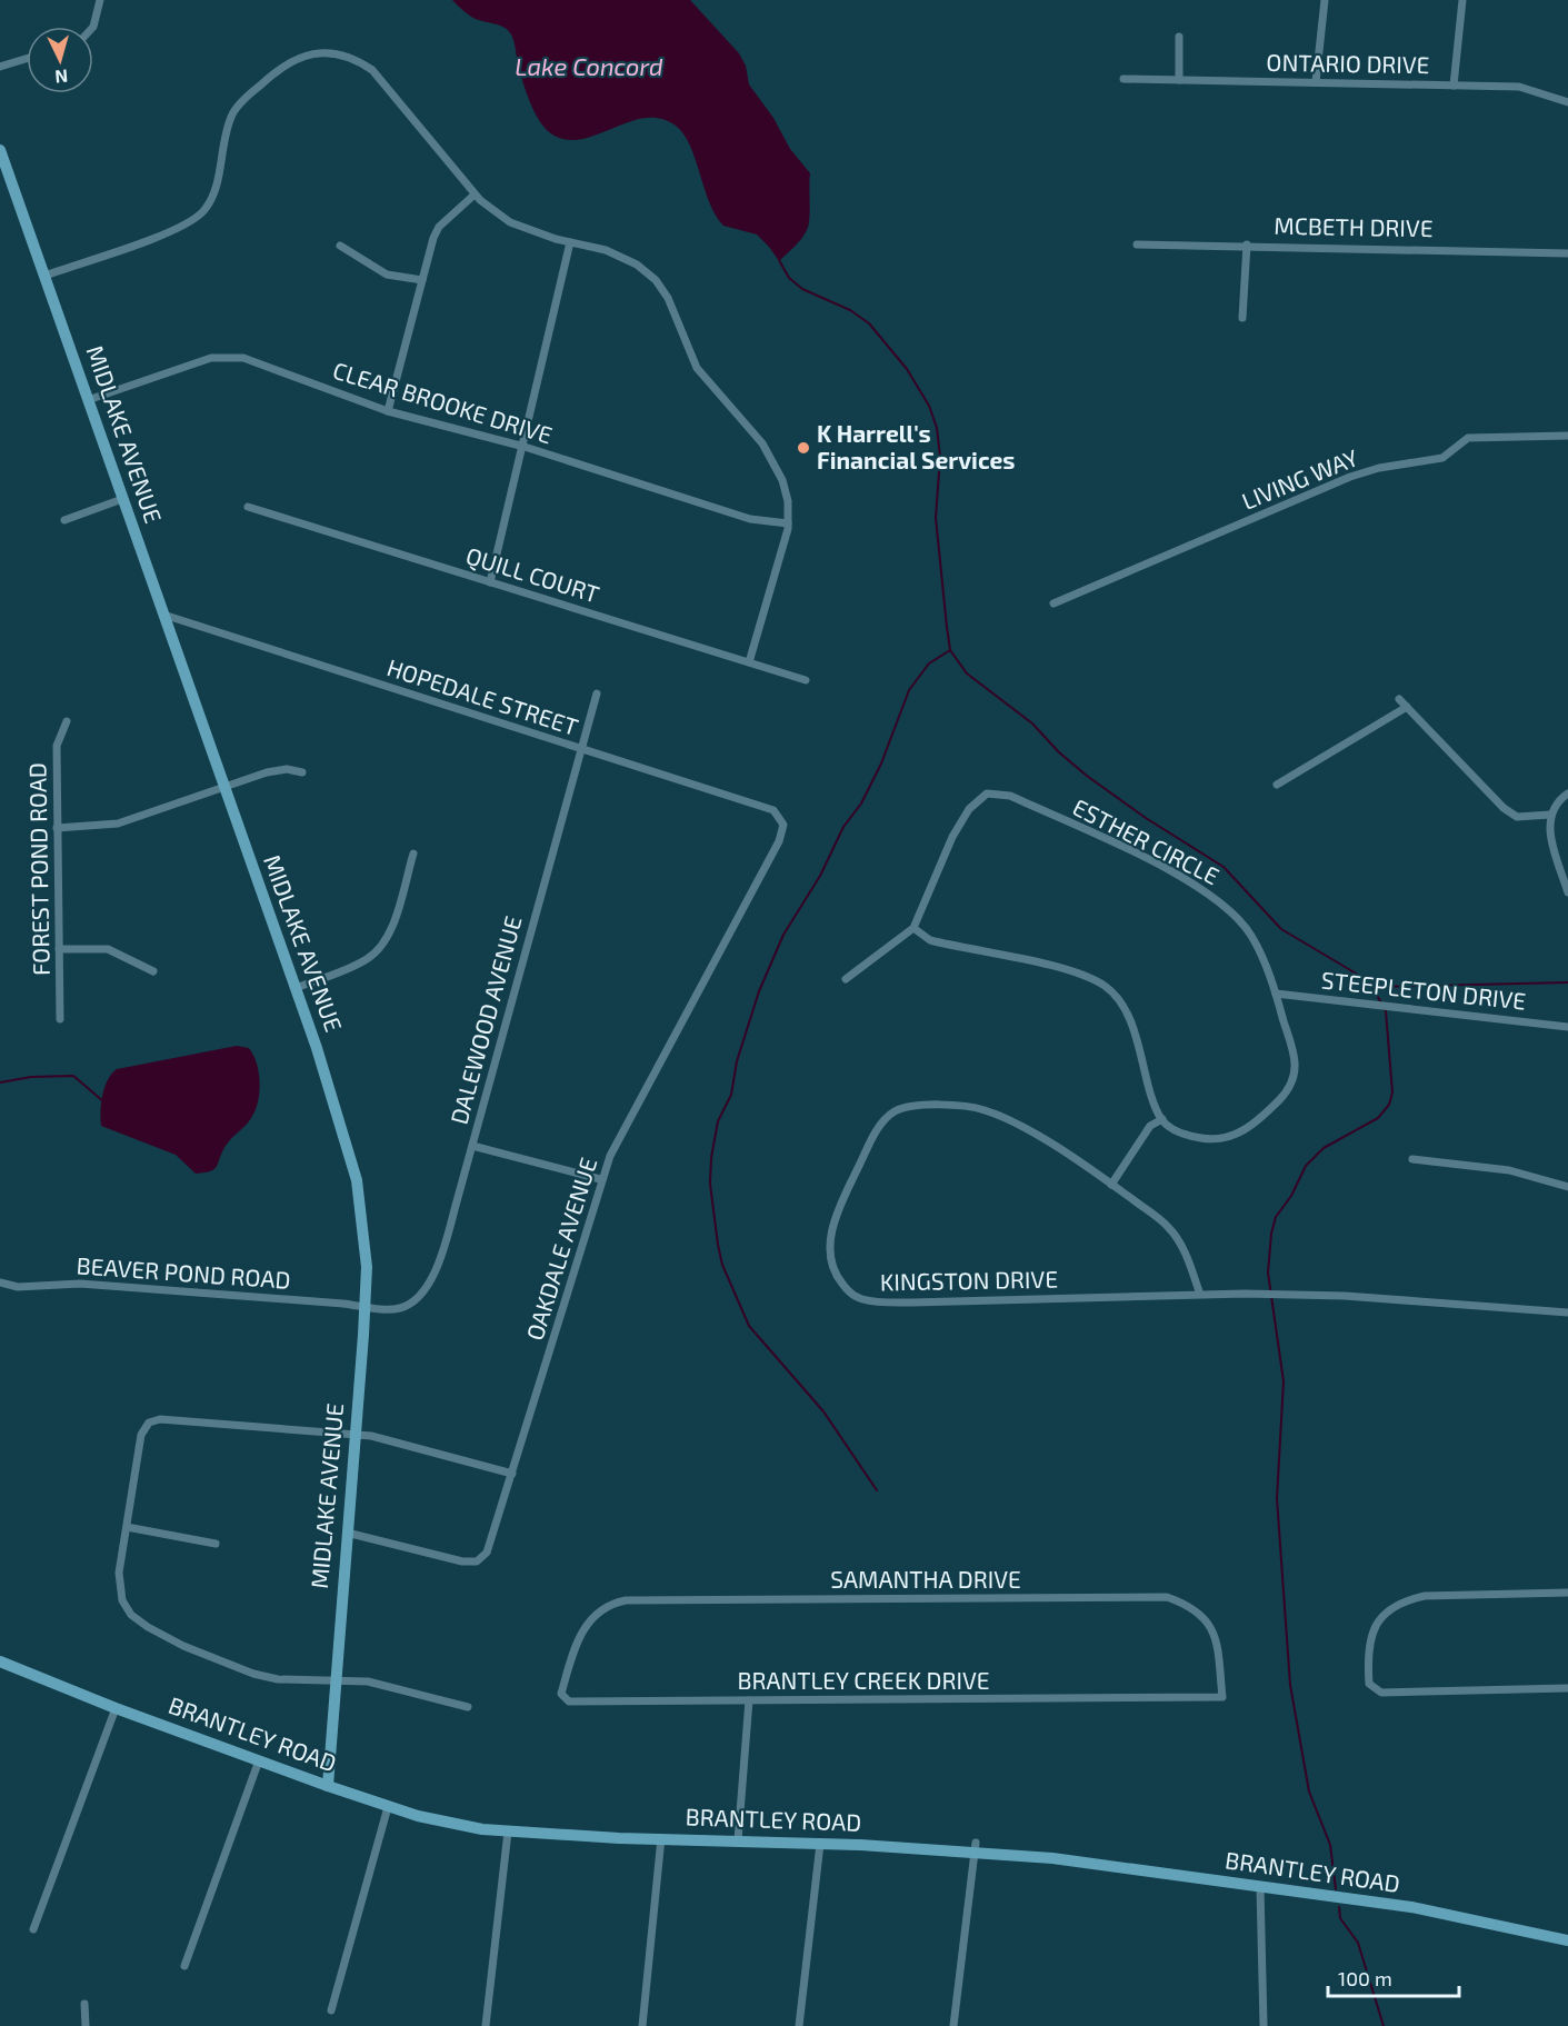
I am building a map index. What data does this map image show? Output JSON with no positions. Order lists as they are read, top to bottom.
{
  "streets": {
    "street": [
      "ONTARIO DRIVE",
      "MCBETH DRIVE",
      "CLEAR BROOKE DRIVE",
      "MIDLAKE AVENUE",
      "LIVING WAY",
      "QUILL COURT",
      "HOPEDALE STREET",
      "ESTHER CIRCLE",
      "FOREST POND ROAD",
      "STEEPLETON DRIVE",
      "DALEWOOD AVENUE",
      "OAKDALE AVENUE",
      "BEAVER POND ROAD",
      "KINGSTON DRIVE",
      "SAMANTHA DRIVE",
      "BRANTLEY CREEK DRIVE",
      "BRANTLEY ROAD"
    ]
  },
  "crossings": [
    ["CLEAR BROOKE DRIVE", "MIDLAKE AVENUE"],
    ["MIDLAKE AVENUE", "HOPEDALE STREET"],
    ["MIDLAKE AVENUE", "DALEWOOD AVENUE"],
    ["MIDLAKE AVENUE", "OAKDALE AVENUE"],
    ["MIDLAKE AVENUE", "BEAVER POND ROAD"],
    ["MIDLAKE AVENUE", "BRANTLEY ROAD"],
    ["HOPEDALE STREET", "DALEWOOD AVENUE"],
    ["HOPEDALE STREET", "OAKDALE AVENUE"],
    ["ESTHER CIRCLE", "STEEPLETON DRIVE"],
    ["DALEWOOD AVENUE", "BEAVER POND ROAD"],
    ["SAMANTHA DRIVE", "BRANTLEY CREEK DRIVE"]
  ],
  "water": ["Lake Concord"],
  "places": ["K Harrell's Financial Services"],
  "scale_bar": "100 m",
  "north": "bottom"
}
